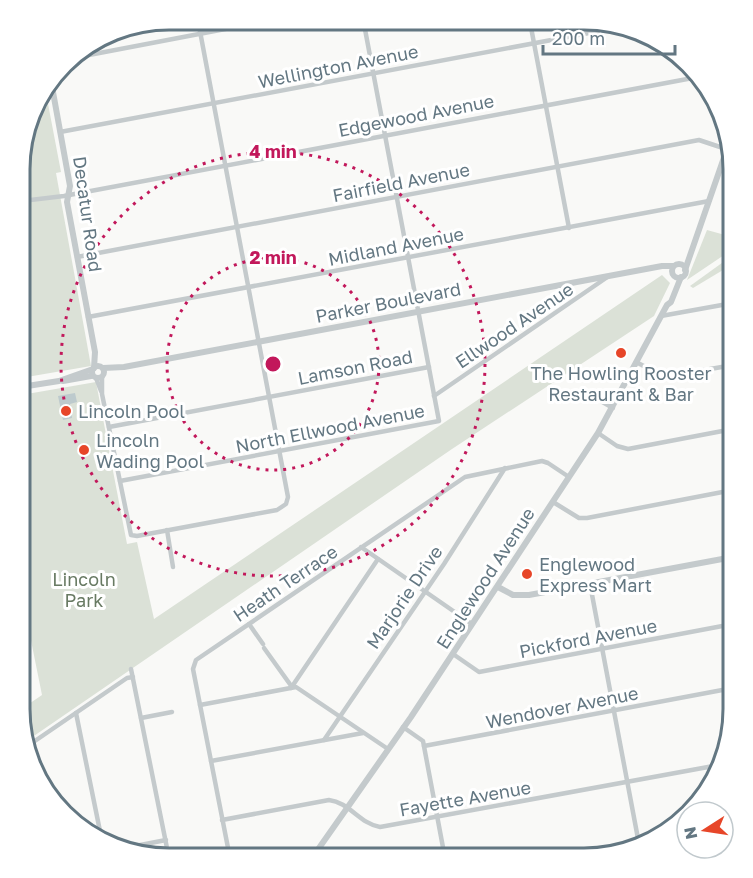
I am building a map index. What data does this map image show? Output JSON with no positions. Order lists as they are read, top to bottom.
{
  "streets": {
    "street": [
      "Wellington Avenue",
      "Edgewood Avenue",
      "Fairfield Avenue",
      "Decatur Road",
      "Midland Avenue",
      "Parker Boulevard",
      "Ellwood Avenue",
      "Lamson Road",
      "North Ellwood Avenue",
      "Englewood Avenue",
      "Heath Terrace",
      "Marjorie Drive",
      "Pickford Avenue",
      "Wendover Avenue",
      "Fayette Avenue"
    ]
  },
  "crossings": [
    ["Wellington Avenue", "Decatur Road"],
    ["Edgewood Avenue", "Decatur Road"],
    ["Fairfield Avenue", "Decatur Road"],
    ["Decatur Road", "Midland Avenue"],
    ["Decatur Road", "Parker Boulevard"],
    ["Midland Avenue", "Englewood Avenue"],
    ["Parker Boulevard", "Ellwood Avenue"],
    ["Parker Boulevard", "Englewood Avenue"],
    ["Ellwood Avenue", "North Ellwood Avenue"],
    ["Englewood Avenue", "Heath Terrace"],
    ["Englewood Avenue", "Pickford Avenue"],
    ["Englewood Avenue", "Fayette Avenue"],
    ["Heath Terrace", "Marjorie Drive"],
    ["Heath Terrace", "Fayette Avenue"]
  ],
  "parks": ["Lincoln Park"],
  "places": [
    "The Howling Rooster Restaurant & Bar",
    "Lincoln Pool",
    "Lincoln Wading Pool",
    "Englewood Express Mart"
  ],
  "scale_bar": "200 m",
  "north": "left",
  "rings": ["4 min", "2 min"]
}
